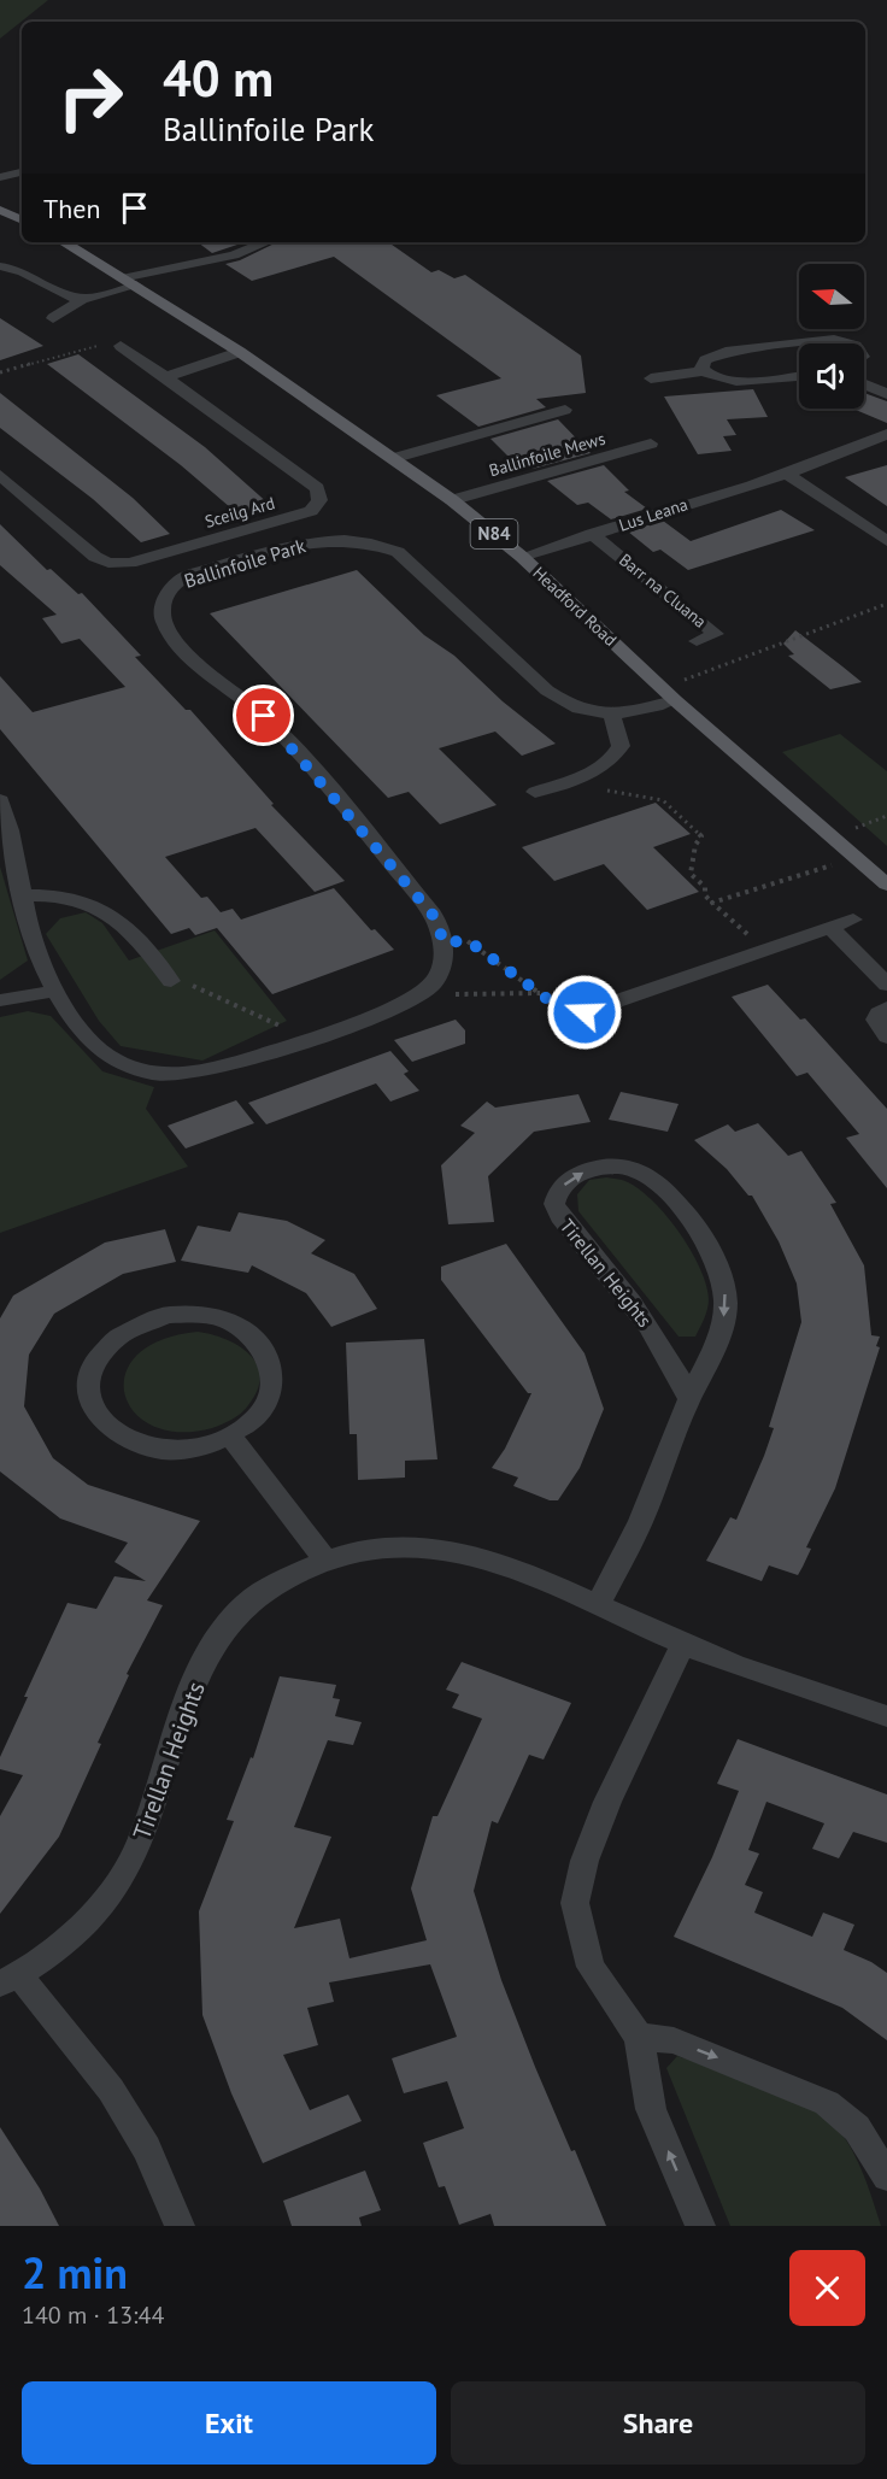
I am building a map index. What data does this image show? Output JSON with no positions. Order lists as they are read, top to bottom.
{
  "streets": {
    "main road": ["N84", "Headford Road"],
    "street": [
      "Ballinfoile Mews",
      "Sceilg Ard",
      "Lus Leana",
      "Ballinfoile Park",
      "Barr na Cluana",
      "Tirellan Heights"
    ]
  },
  "crossings": [
    ["Ballinfoile Mews", "Headford Road"],
    ["Lus Leana", "Barr na Cluana"],
    ["Lus Leana", "Headford Road"],
    ["Ballinfoile Park", "Headford Road"]
  ],
  "north": "left",
  "page": {
    "turn": ["40 m", "Ballinfoile Park"],
    "then": "Then",
    "heading": ["2 min", "140 m · 13:44"],
    "buttons": ["Exit", "Share"]
  }
}
